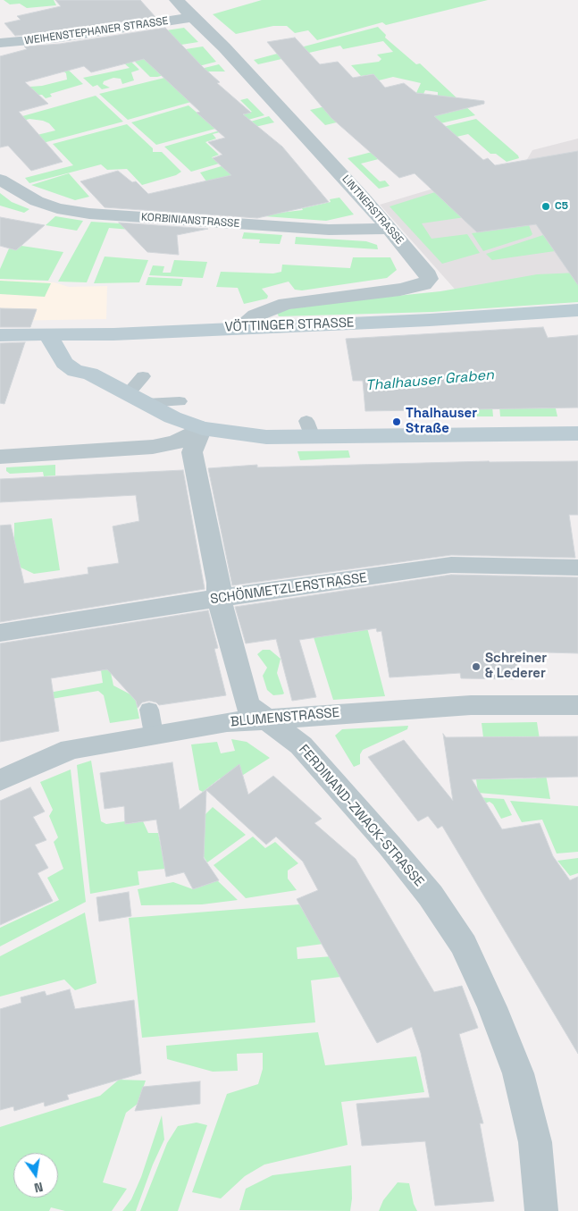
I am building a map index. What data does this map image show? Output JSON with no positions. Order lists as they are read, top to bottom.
{
  "streets": {
    "main road": ["VÖTTINGER STRASSE"],
    "street": [
      "WEIHENSTEPHANER STRASSE",
      "LINTNERSTRASSE",
      "KORBINIANSTRASSE",
      "SCHÖNMETZLERSTRASSE",
      "BLUMENSTRASSE",
      "FERDINAND-ZWACK-STRASSE"
    ]
  },
  "crossings": [
    ["WEIHENSTEPHANER STRASSE", "LINTNERSTRASSE"],
    ["LINTNERSTRASSE", "KORBINIANSTRASSE"],
    ["LINTNERSTRASSE", "VÖTTINGER STRASSE"],
    ["SCHÖNMETZLERSTRASSE", "FERDINAND-ZWACK-STRASSE"],
    ["BLUMENSTRASSE", "FERDINAND-ZWACK-STRASSE"]
  ],
  "water": ["Thalhauser Graben"],
  "places": ["C5", "Thalhauser Straße", "Schreiner & Lederer"],
  "north": "bottom"
}
